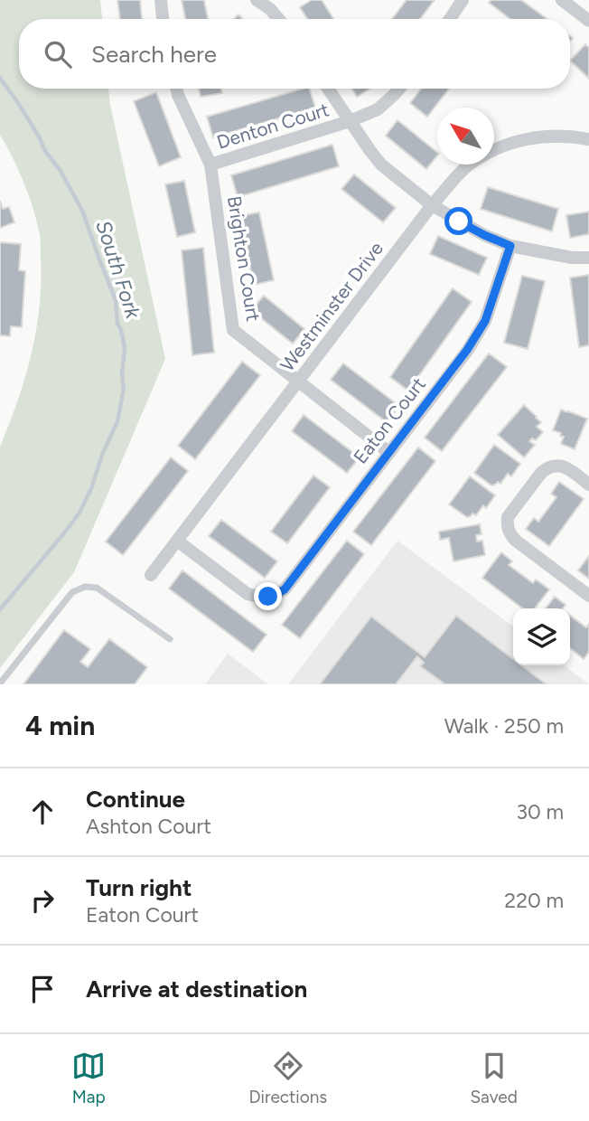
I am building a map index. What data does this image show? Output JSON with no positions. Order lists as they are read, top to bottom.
{
  "streets": {
    "street": [
      "Denton Court",
      "Brighton Court",
      "Westminster Drive",
      "Eaton Court"
    ]
  },
  "crossings": [
    ["Denton Court", "Brighton Court"],
    ["Brighton Court", "Westminster Drive"],
    ["Brighton Court", "Eaton Court"],
    ["Westminster Drive", "Eaton Court"]
  ],
  "water": ["South Fork"],
  "north": "top left",
  "page": {
    "search": "Search here",
    "heading": ["4 min", "Walk · 250 m"],
    "list": [
      ["Continue", "Ashton Court", "30 m"],
      ["Turn right", "Eaton Court", "220 m"],
      "Arrive at destination"
    ],
    "nav": ["Map", "Directions", "Saved"]
  }
}
